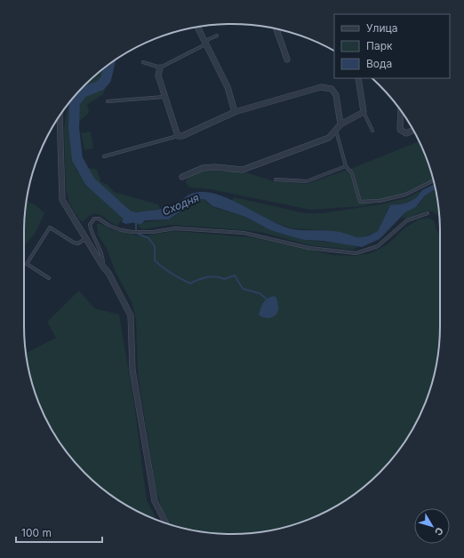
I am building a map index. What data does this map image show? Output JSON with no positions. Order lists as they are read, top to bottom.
{
  "water": ["Сходня"],
  "legend": ["Улица", "Парк", "Вода"],
  "scale_bar": "100 m",
  "north": "bottom right"
}
